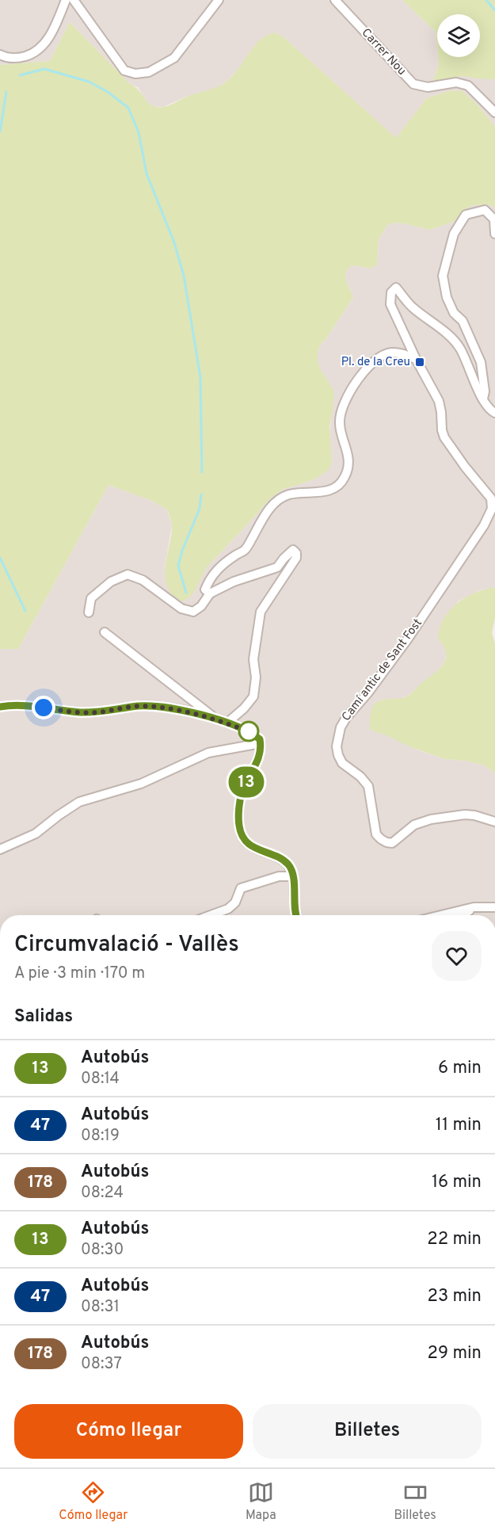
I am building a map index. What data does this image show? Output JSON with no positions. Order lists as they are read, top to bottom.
{
  "streets": {
    "street": ["Carrer Nou", "Camí antic de Sant Fost"]
  },
  "places": {
    "transit": ["Pl. de la Creu"]
  },
  "lines": ["bus line 13"],
  "page": {
    "on_map": "13",
    "heading": [
      ["Circumvalació - Vallès", "A pie · 3 min · 170 m"],
      "Salidas"
    ],
    "list": [
      {
        "mark": "13",
        "name": "Autobús",
        "note": "08:14",
        "value": "6 min"
      },
      {
        "mark": "47",
        "name": "Autobús",
        "note": "08:19",
        "value": "11 min"
      },
      {
        "mark": "178",
        "name": "Autobús",
        "note": "08:24",
        "value": "16 min"
      },
      {
        "mark": "13",
        "name": "Autobús",
        "note": "08:30",
        "value": "22 min"
      },
      {
        "mark": "47",
        "name": "Autobús",
        "note": "08:31",
        "value": "23 min"
      },
      {
        "mark": "178",
        "name": "Autobús",
        "note": "08:37",
        "value": "29 min"
      }
    ],
    "buttons": ["Cómo llegar", "Billetes"],
    "tabs": ["Cómo llegar", "Mapa", "Billetes"]
  }
}
